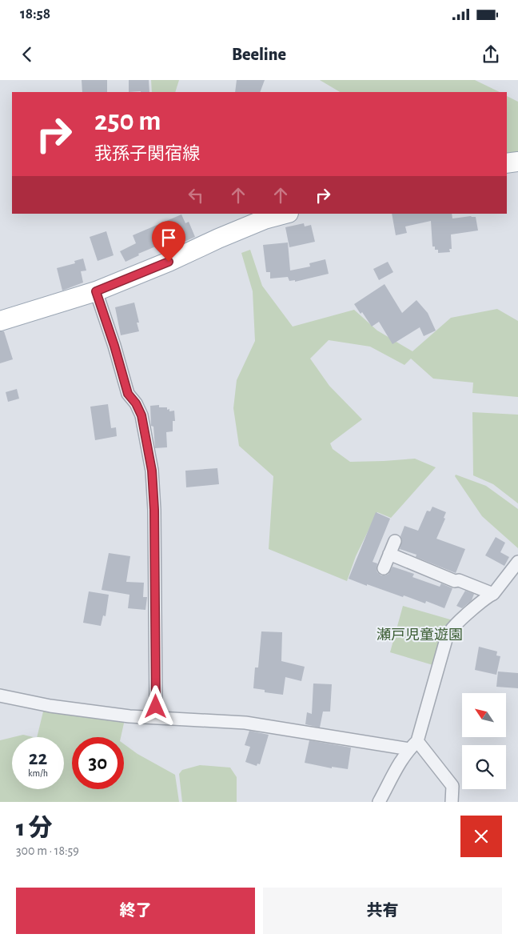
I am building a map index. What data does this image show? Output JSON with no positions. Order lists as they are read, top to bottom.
{
  "parks": ["瀬戸児童遊園"],
  "north": "top left",
  "page": {
    "status": "18:58",
    "header": "Beeline",
    "turn": ["250 m", "我孫子関宿線"],
    "speed": "22 km/h",
    "limit": "30",
    "heading": ["1 分", "300 m · 18:59"],
    "buttons": ["終了", "共有"]
  }
}
